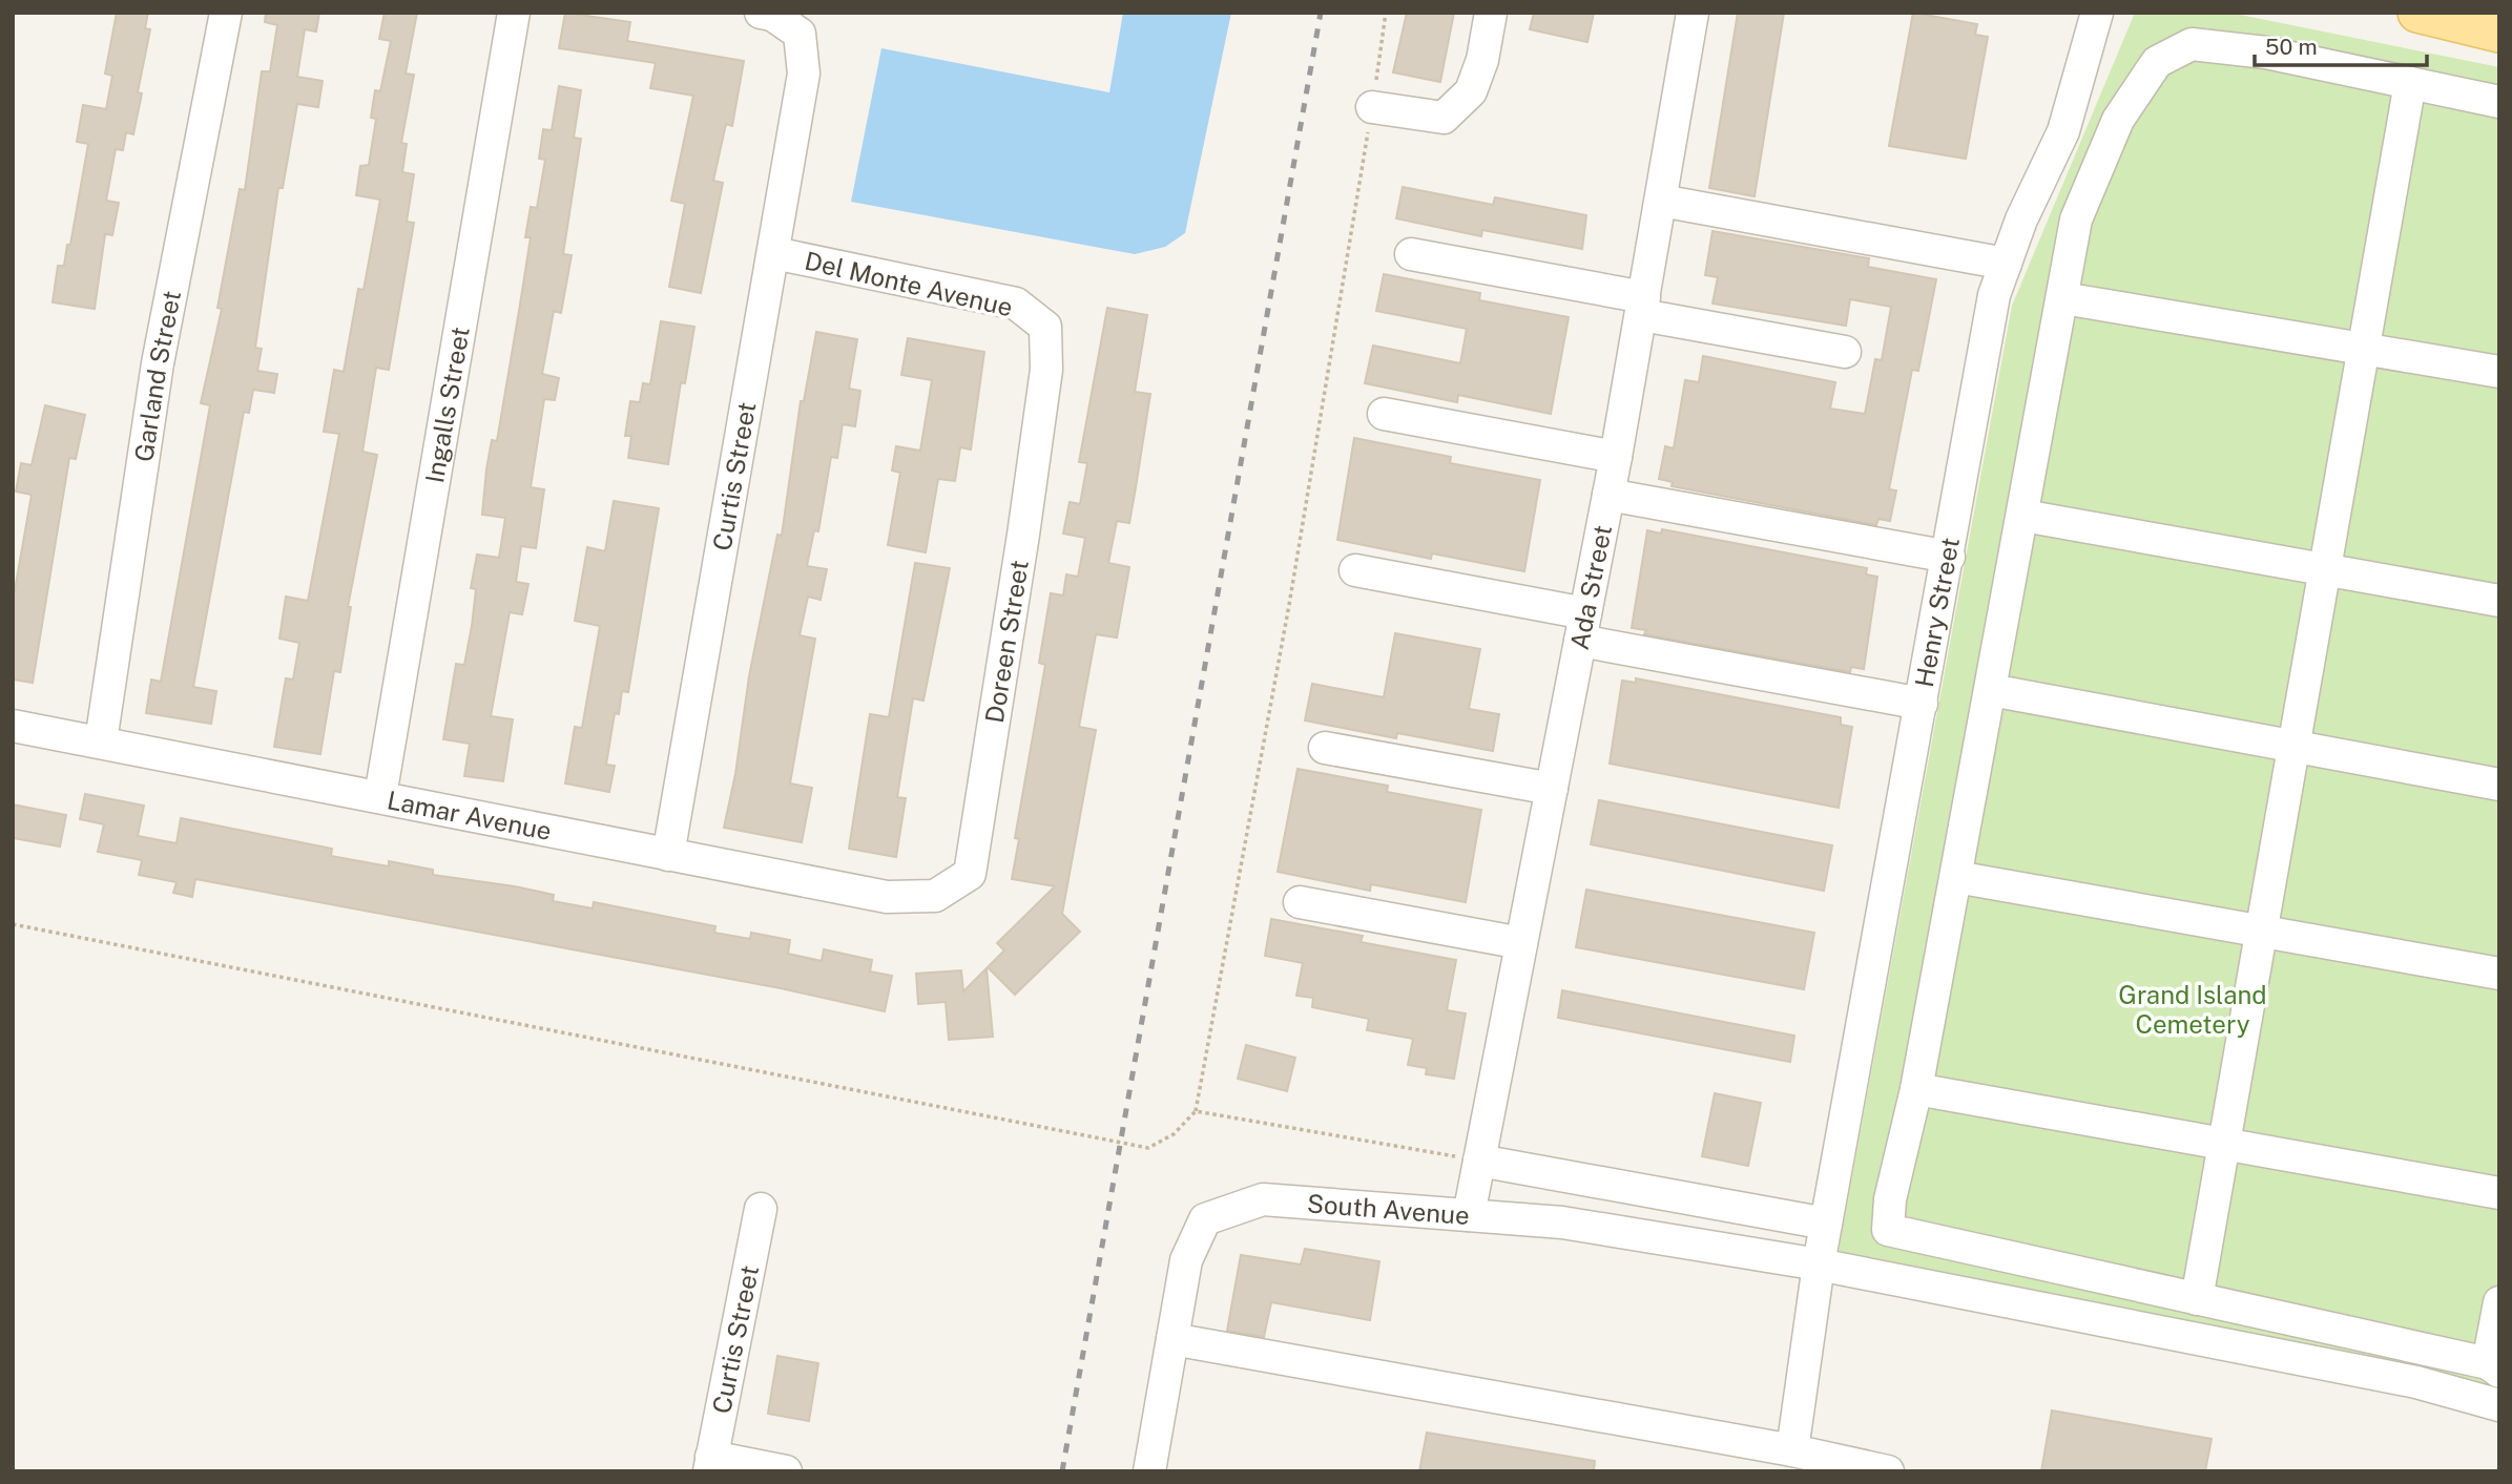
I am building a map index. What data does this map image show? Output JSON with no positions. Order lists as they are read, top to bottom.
{
  "streets": {
    "street": [
      "Del Monte Avenue",
      "Garland Street",
      "Ingalls Street",
      "Curtis Street",
      "Ada Street",
      "Henry Street",
      "Doreen Street",
      "Lamar Avenue",
      "South Avenue"
    ]
  },
  "crossings": [
    ["Del Monte Avenue", "Curtis Street"],
    ["Del Monte Avenue", "Doreen Street"],
    ["Garland Street", "Lamar Avenue"],
    ["Ingalls Street", "Lamar Avenue"],
    ["Curtis Street", "Lamar Avenue"],
    ["Ada Street", "South Avenue"],
    ["Henry Street", "South Avenue"],
    ["Doreen Street", "Lamar Avenue"]
  ],
  "parks": ["Grand Island Cemetery"],
  "scale_bar": "50 m"
}
